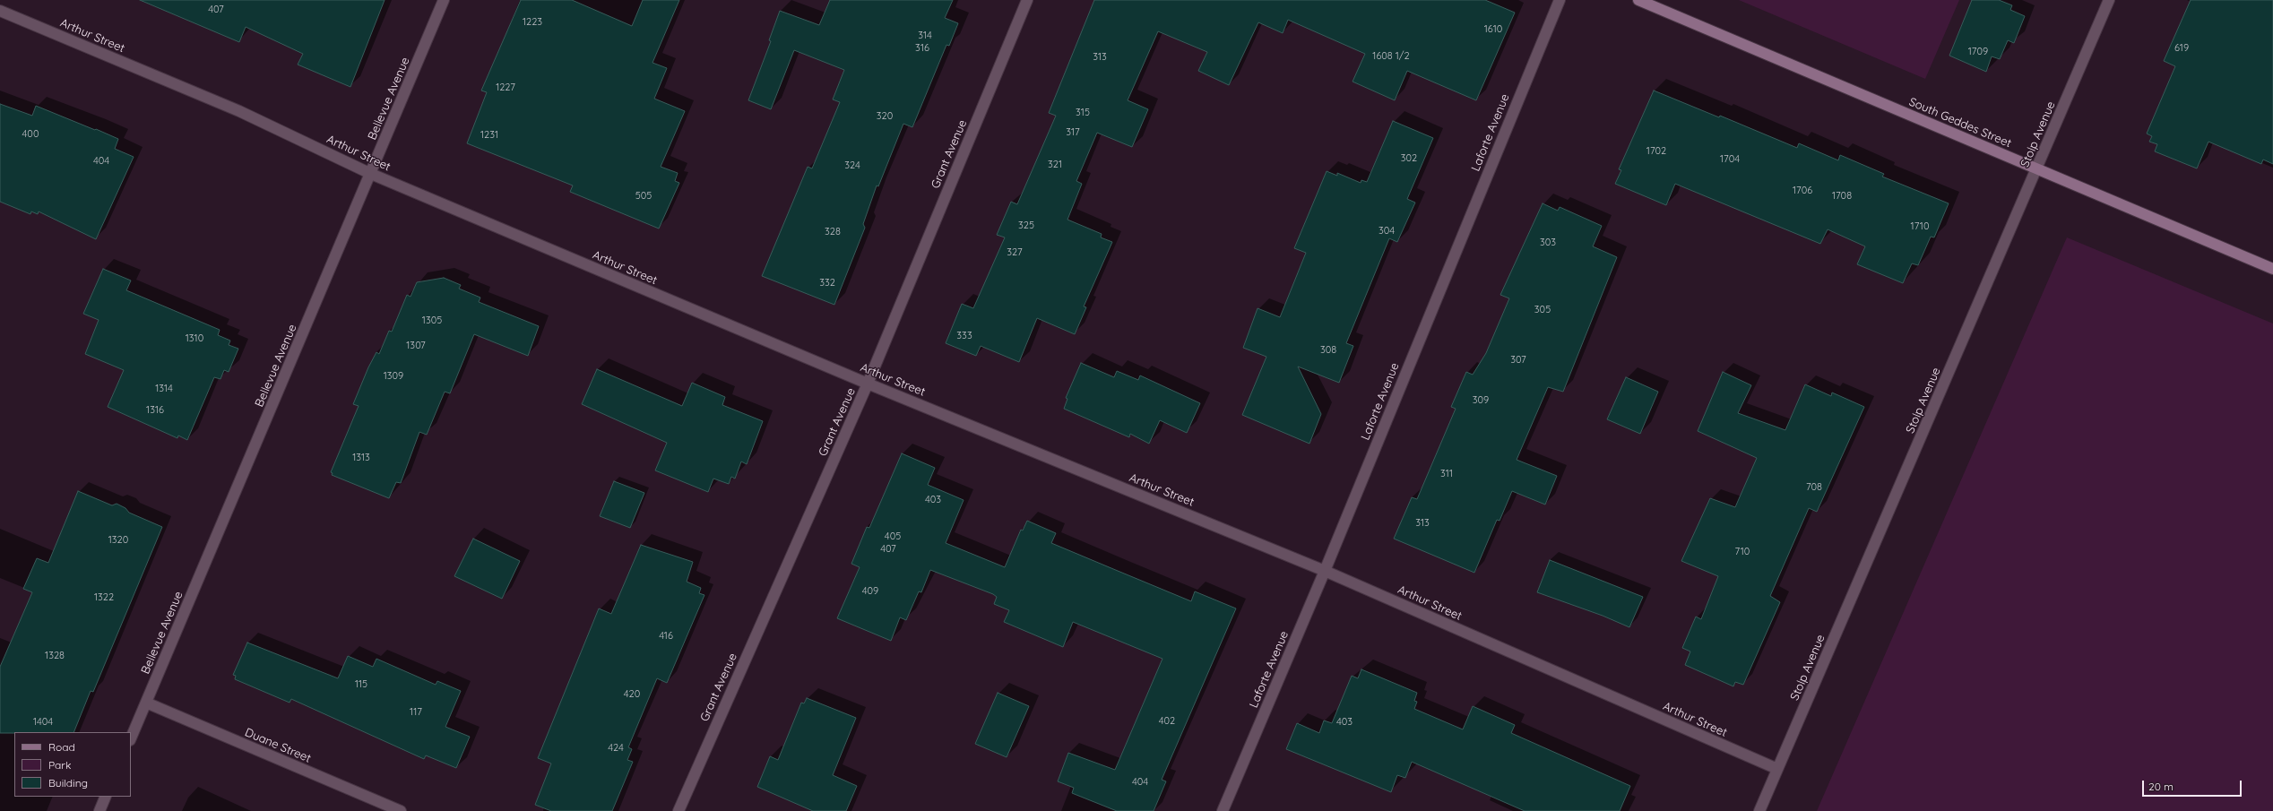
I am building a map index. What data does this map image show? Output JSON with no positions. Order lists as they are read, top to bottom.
{
  "streets": {
    "main road": ["South Geddes Street"],
    "street": [
      "Arthur Street",
      "Bellevue Avenue",
      "Laforte Avenue",
      "Stolp Avenue",
      "Grant Avenue",
      "Duane Street"
    ]
  },
  "crossings": [
    ["Arthur Street", "Bellevue Avenue"],
    ["Arthur Street", "Laforte Avenue"],
    ["Arthur Street", "Stolp Avenue"],
    ["Arthur Street", "Grant Avenue"],
    ["Bellevue Avenue", "Duane Street"],
    ["South Geddes Street", "Stolp Avenue"]
  ],
  "house_numbers": [
    "407",
    "1223",
    "1610",
    "314",
    "316",
    "619",
    "1709",
    "1608 1/2",
    "313",
    "1227",
    "315",
    "320",
    "317",
    "400",
    "1231",
    "1702",
    "302",
    "1704",
    "404",
    "321",
    "324",
    "1706",
    "505",
    "1708",
    "325",
    "1710",
    "304",
    "328",
    "303",
    "327",
    "332",
    "305",
    "1305",
    "333",
    "1310",
    "1307",
    "308",
    "307",
    "1309",
    "1314",
    "309",
    "1316",
    "1313",
    "311",
    "708",
    "403",
    "313",
    "405",
    "1320",
    "407",
    "710",
    "409",
    "1322",
    "416",
    "1328",
    "115",
    "420",
    "117",
    "402",
    "1404",
    "403",
    "424",
    "404"
  ],
  "legend": ["Road", "Park", "Building"],
  "scale_bar": "20 m"
}
